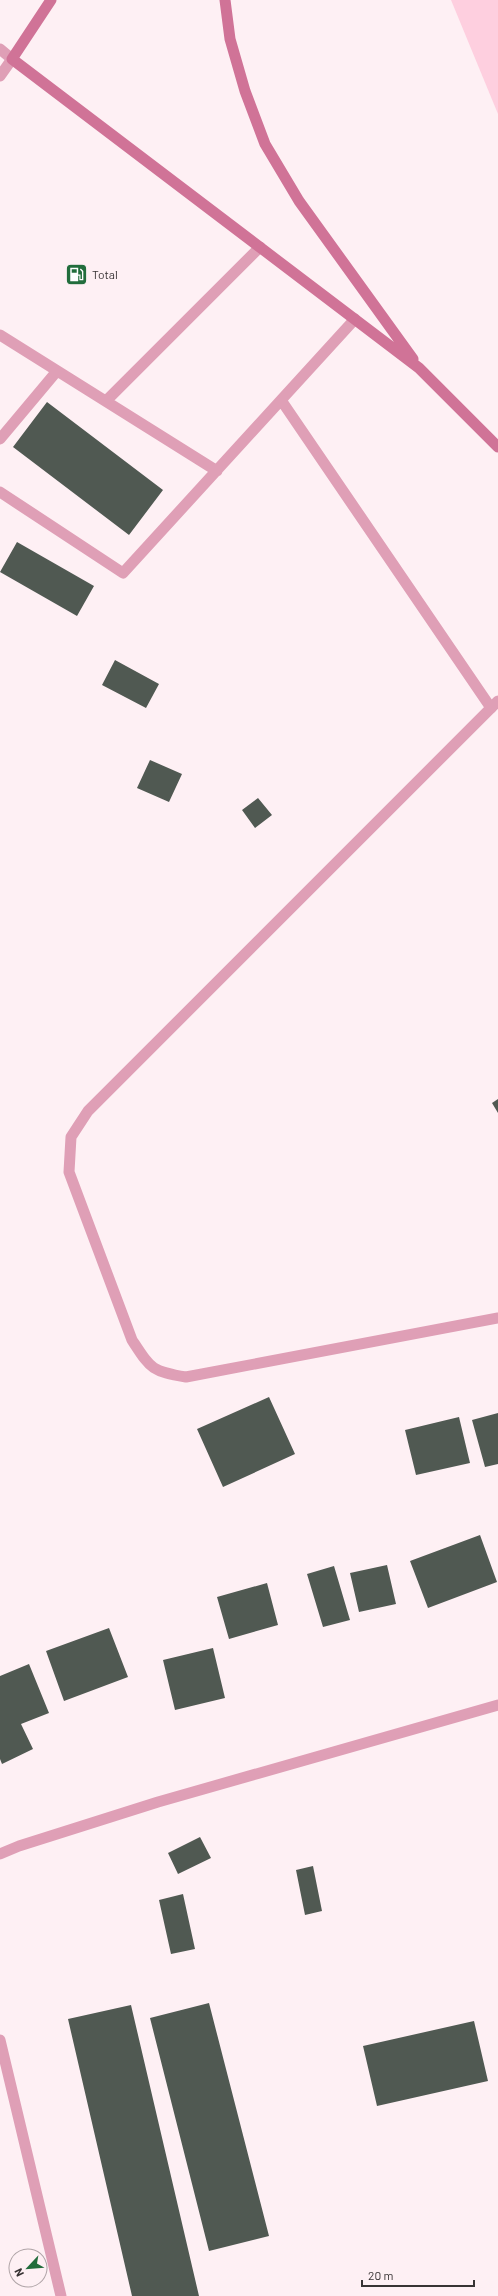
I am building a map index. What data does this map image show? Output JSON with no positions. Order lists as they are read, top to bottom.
{
  "places": {
    "fuel station": ["Total"]
  },
  "scale_bar": "20 m",
  "north": "bottom left"
}
